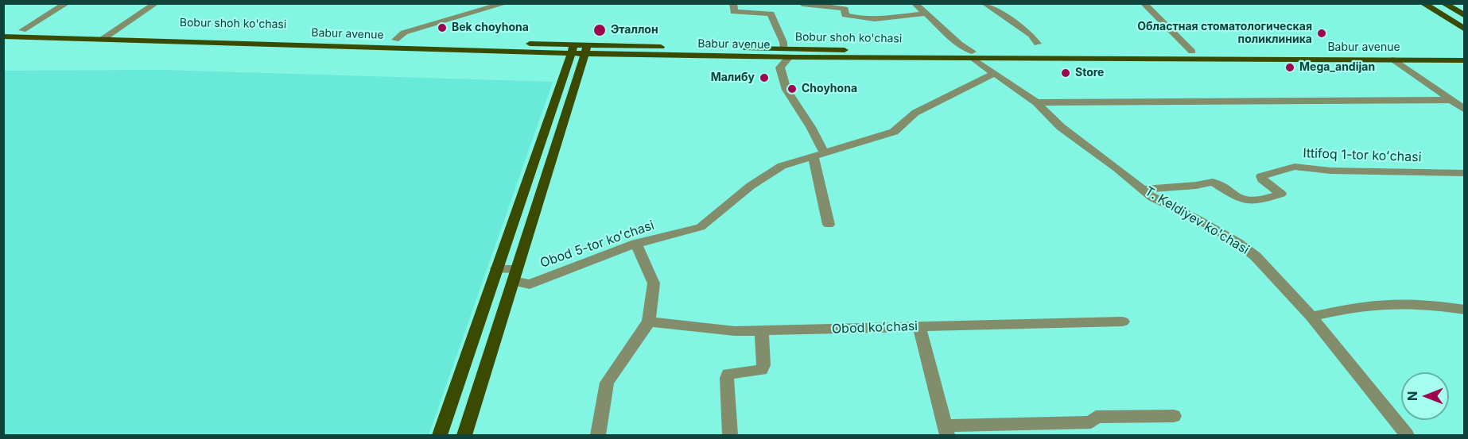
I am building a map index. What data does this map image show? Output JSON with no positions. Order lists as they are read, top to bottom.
{
  "streets": {
    "main road": ["Bobur shoh ko'chasi", "Babur avenue"],
    "street": [
      "Ittifoq 1-tor koʻchasi",
      "T. Keldiyev ko'chasi",
      "Obod 5-tor koʻchasi",
      "Obod koʻchasi"
    ]
  },
  "crossings": [
    ["Bobur shoh ko'chasi", "Babur avenue"],
    ["Babur avenue", "T. Keldiyev ko'chasi"],
    ["Ittifoq 1-tor koʻchasi", "T. Keldiyev ko'chasi"],
    ["T. Keldiyev ko'chasi", "Obod 5-tor koʻchasi"]
  ],
  "places": [
    "Bek choyhona",
    "Эталлон",
    "Областная стоматологическая поликлиника",
    "Mega_andijan",
    "Store",
    "Малибу",
    "Choyhona"
  ],
  "north": "left"
}
